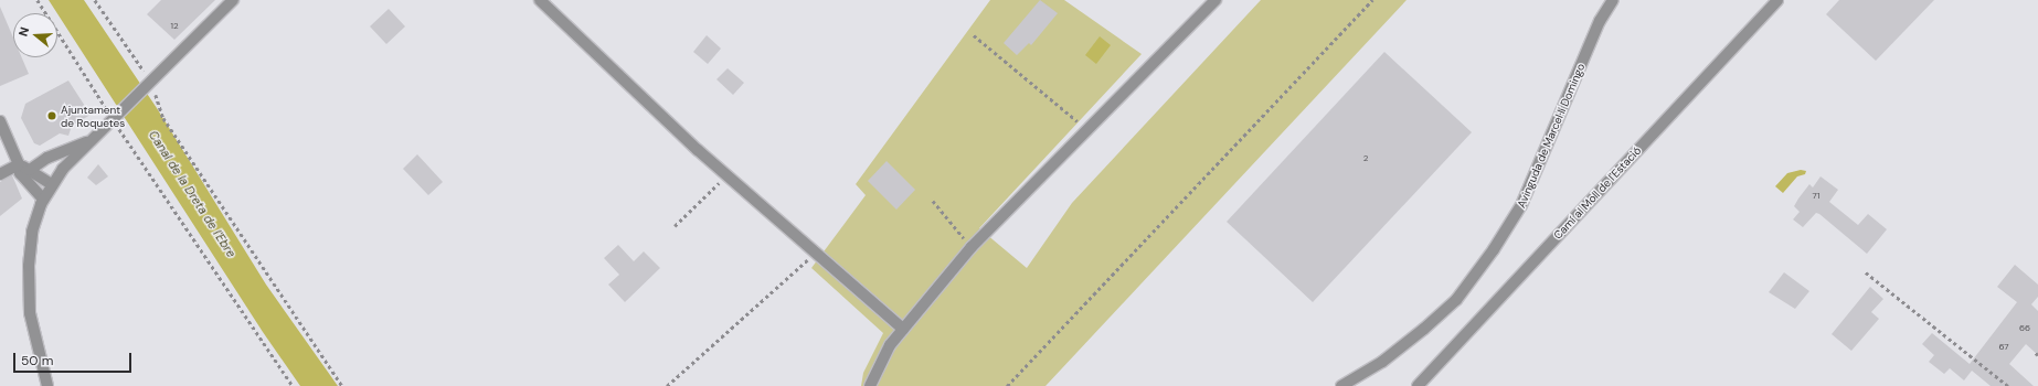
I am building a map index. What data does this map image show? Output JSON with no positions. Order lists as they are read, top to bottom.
{
  "streets": {
    "street": ["Avinguda de Marcel·lí Domingo", "Camí al Moll de l'Estació"]
  },
  "water": ["Canal de la Dreta de l'Ebre"],
  "places": ["Ajuntament de Roquetes"],
  "house_numbers": [
    "12",
    "2",
    "71",
    "66",
    "67"
  ],
  "scale_bar": "50 m",
  "north": "left"
}
